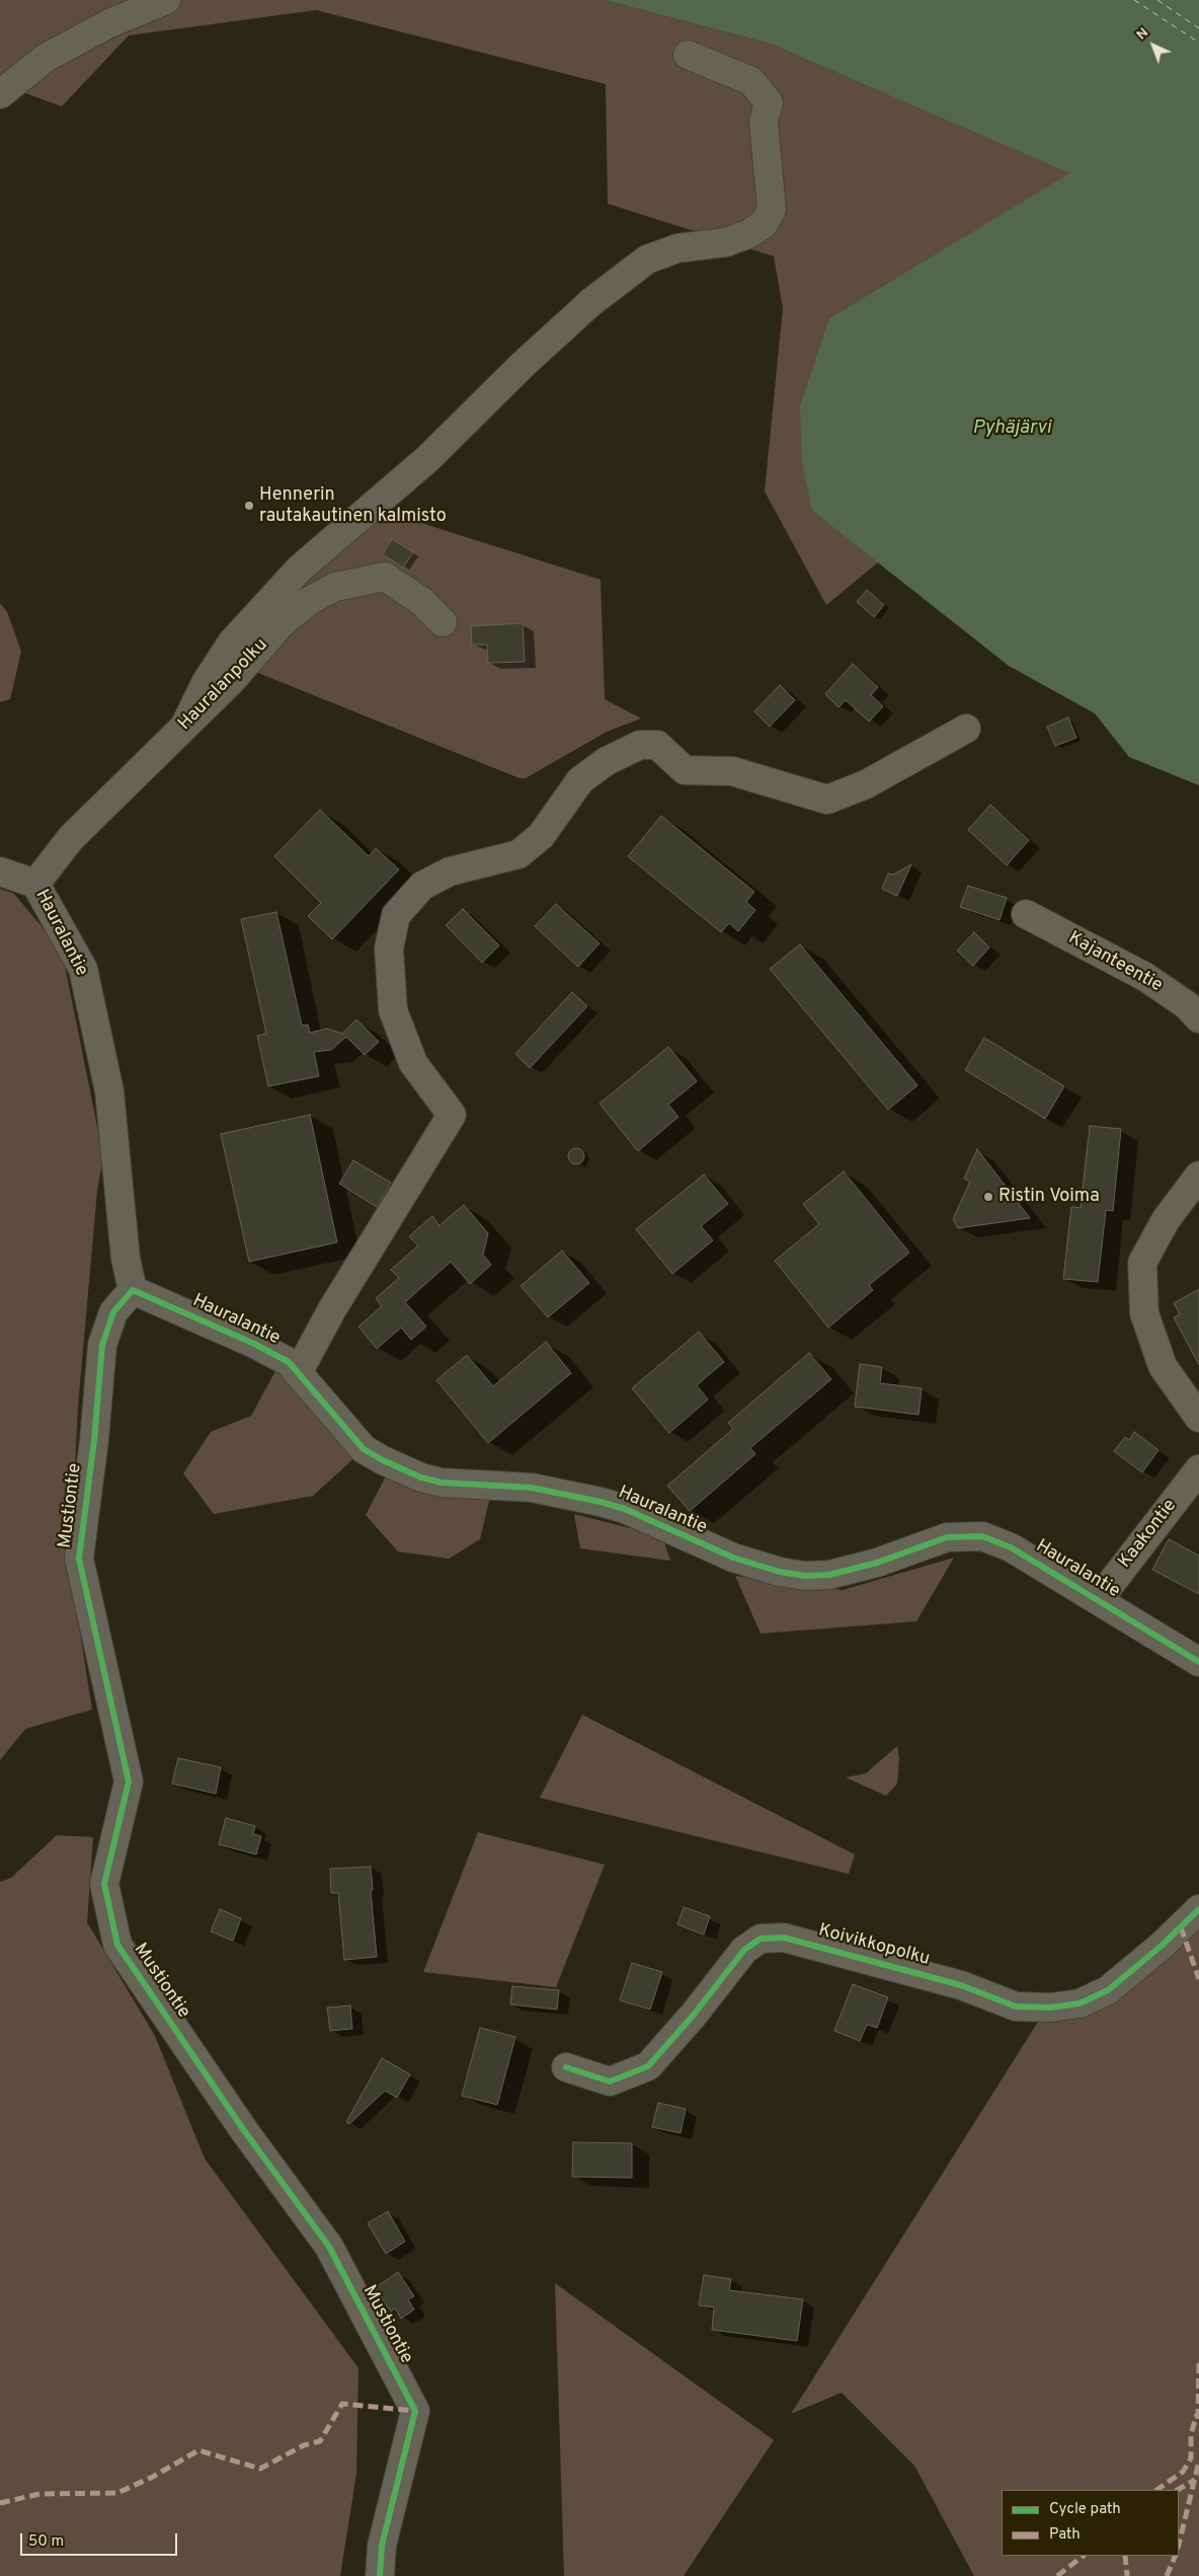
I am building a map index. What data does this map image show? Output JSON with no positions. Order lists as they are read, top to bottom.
{
  "streets": {
    "street": [
      "Hauralanpolku",
      "Hauralantie",
      "Kajanteentie",
      "Mustiontie",
      "Kaakontie",
      "Koivikkopolku"
    ]
  },
  "crossings": [
    ["Hauralanpolku", "Hauralantie"],
    ["Hauralantie", "Mustiontie"],
    ["Hauralantie", "Kaakontie"]
  ],
  "water": ["Pyhäjärvi"],
  "places": ["Hennerin rautakautinen kalmisto", "Ristin Voima"],
  "legend": ["Cycle path", "Path"],
  "scale_bar": "50 m",
  "north": "top left"
}
